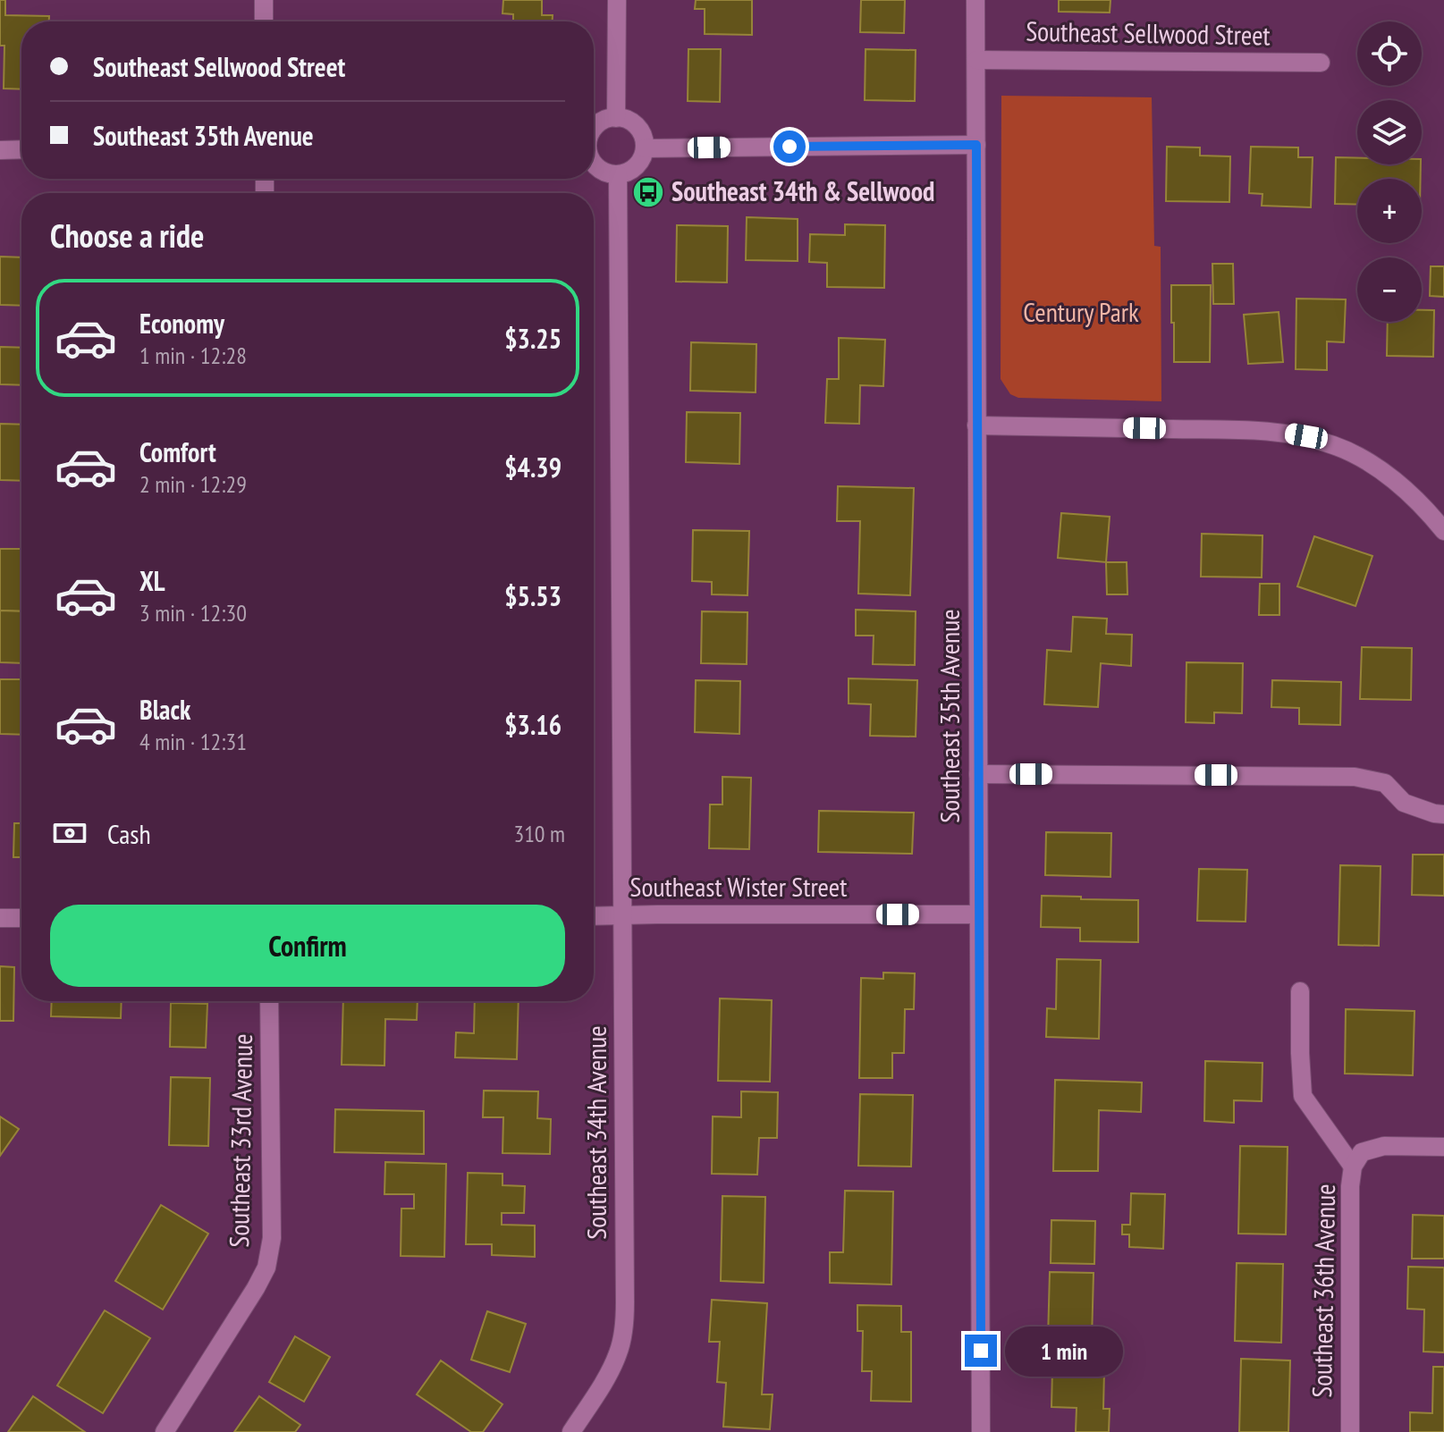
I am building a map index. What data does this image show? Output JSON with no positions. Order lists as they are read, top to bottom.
{
  "streets": {
    "street": [
      "Southeast Sellwood Street",
      "Southeast 35th Avenue",
      "Southeast Wister Street",
      "Southeast 34th Avenue",
      "Southeast 33rd Avenue",
      "Southeast 36th Avenue"
    ]
  },
  "crossings": [
    ["Southeast Sellwood Street", "Southeast 35th Avenue"],
    ["Southeast 35th Avenue", "Southeast Wister Street"],
    ["Southeast Wister Street", "Southeast 34th Avenue"]
  ],
  "parks": ["Century Park"],
  "places": {
    "bus stop": ["Southeast 34th & Sellwood"]
  },
  "page": {
    "map_buttons": ["+", "−"],
    "banner": ["Southeast Sellwood Street", "Southeast 35th Avenue"],
    "heading": "Choose a ride",
    "list": [
      {
        "name": "Economy",
        "note": "1 min · 12:28",
        "value": "$3.25"
      },
      {
        "name": "Comfort",
        "note": "2 min · 12:29",
        "value": "$4.39"
      },
      {
        "name": "XL",
        "note": "3 min · 12:30",
        "value": "$5.53"
      },
      {
        "name": "Black",
        "note": "4 min · 12:31",
        "value": "$3.16"
      }
    ],
    "pay": ["Cash", "310 m"],
    "buttons": "Confirm",
    "bubble": "1 min"
  }
}
